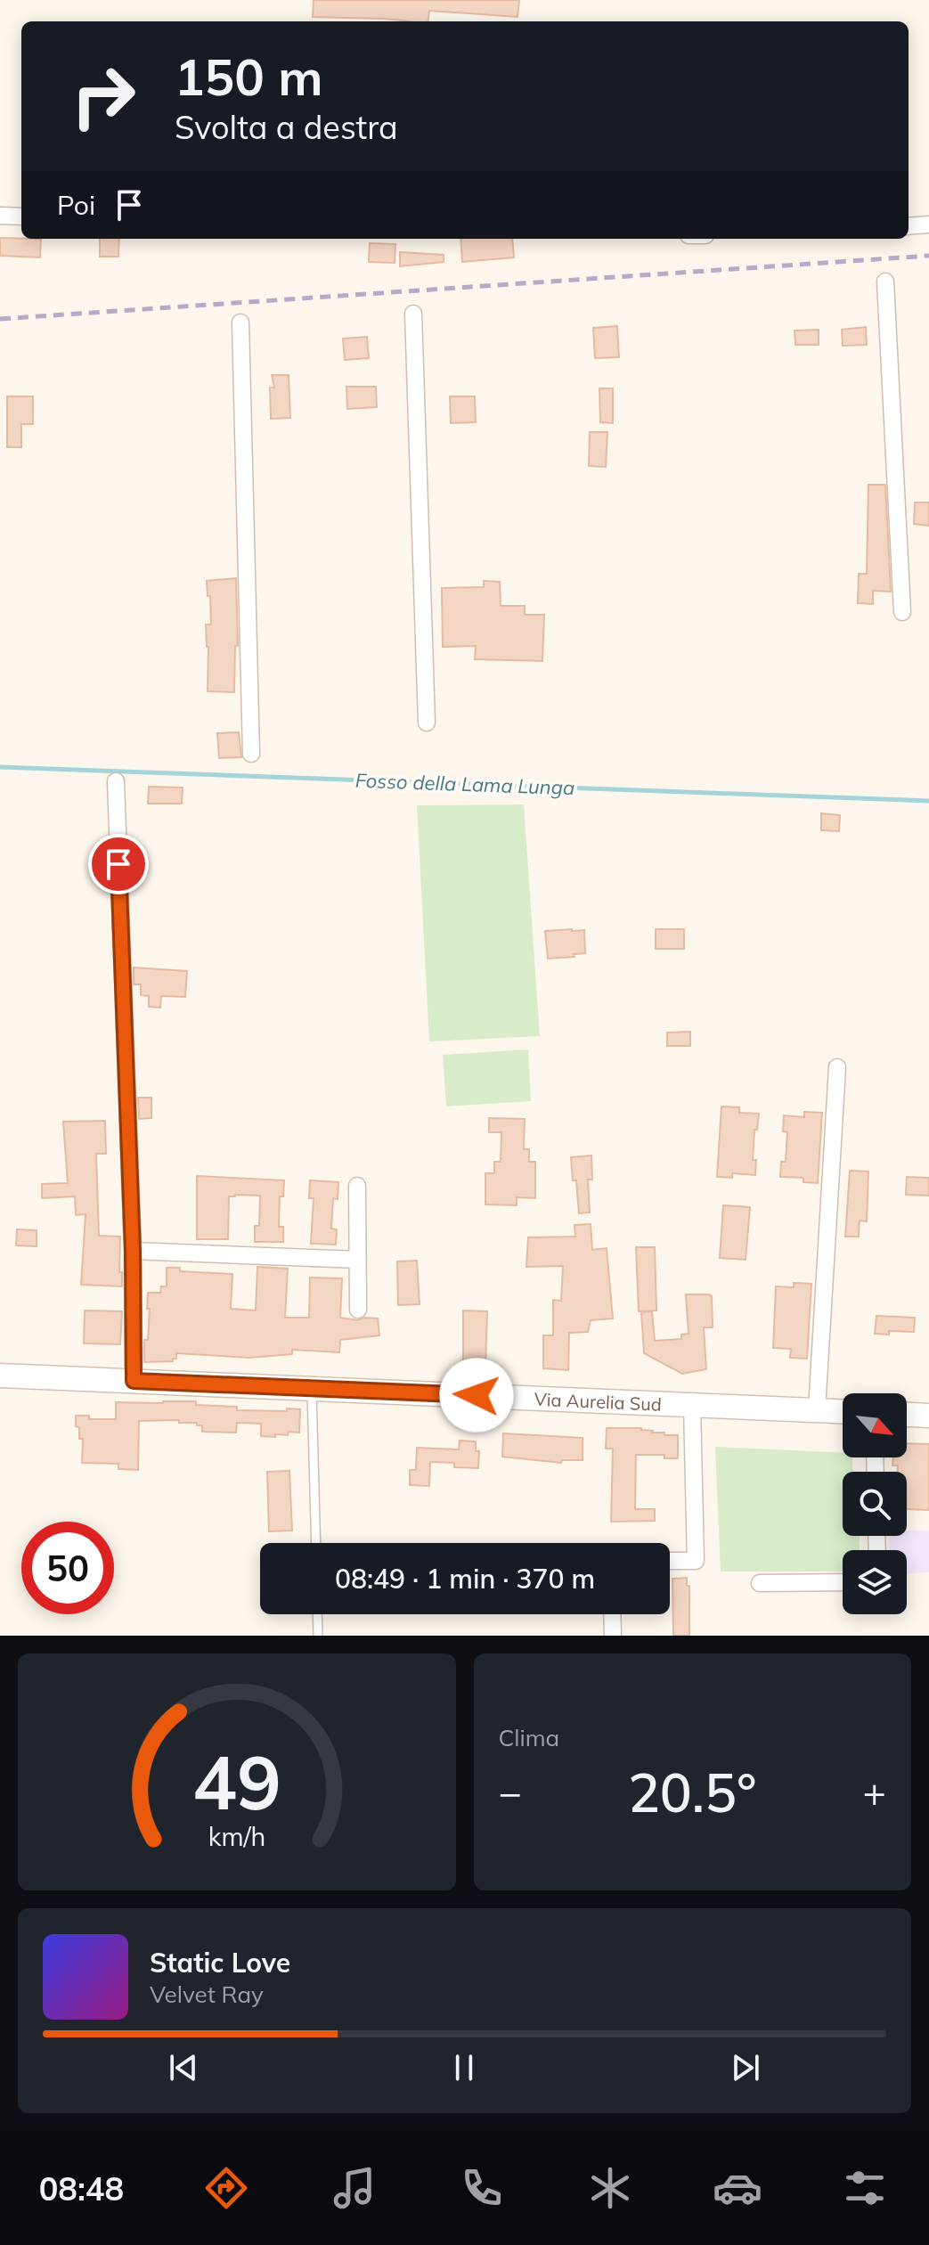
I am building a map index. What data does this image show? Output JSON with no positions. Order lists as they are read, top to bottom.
{
  "streets": {
    "main road": ["Via Aurelia Sud"]
  },
  "water": ["Fosso della Lama Lunga"],
  "north": "bottom right",
  "page": {
    "turn": ["150 m", "Svolta a destra"],
    "then": "Poi",
    "limit": "50",
    "trip": "08:49 · 1 min · 370 m",
    "tile": "Clima",
    "heat": ["−", "20.5°", "+"],
    "song": ["Static Love", "Velvet Ray"],
    "tabs": "08:48",
    "gauge": ["49", "km/h"]
  }
}
